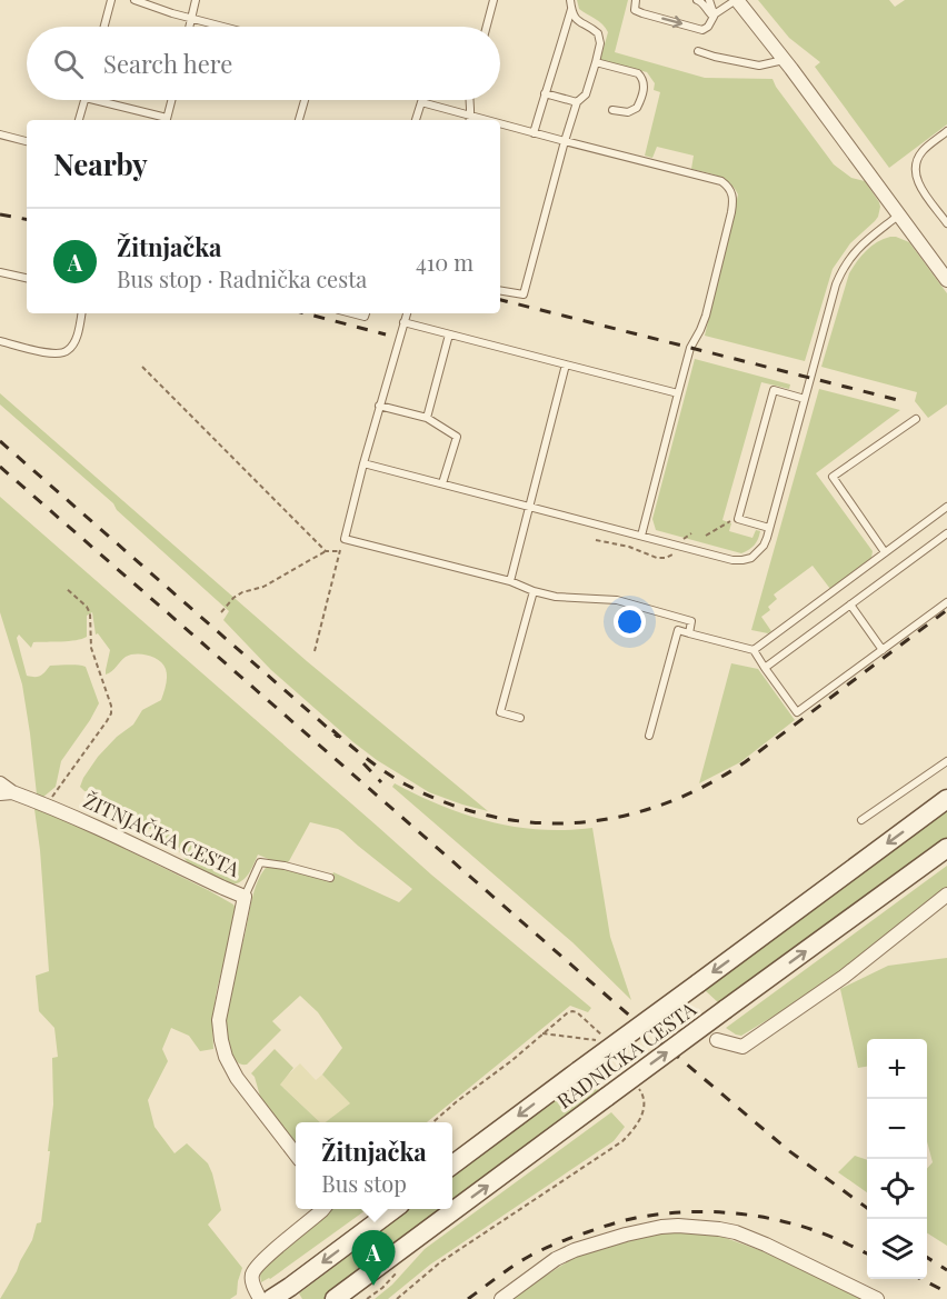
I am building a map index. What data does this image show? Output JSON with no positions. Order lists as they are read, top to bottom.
{
  "streets": {
    "main road": ["RADNIČKA CESTA"],
    "street": ["ŽITNJAČKA CESTA"]
  },
  "page": {
    "search": "Search here",
    "heading": "Nearby",
    "list": [
      {
        "mark": "A",
        "name": "Žitnjačka",
        "note": "Bus stop · Radnička cesta",
        "value": "410 m"
      }
    ],
    "map_buttons": ["+", "−"],
    "popup": ["Žitnjačka", "Bus stop"],
    "pins": "A"
  }
}
